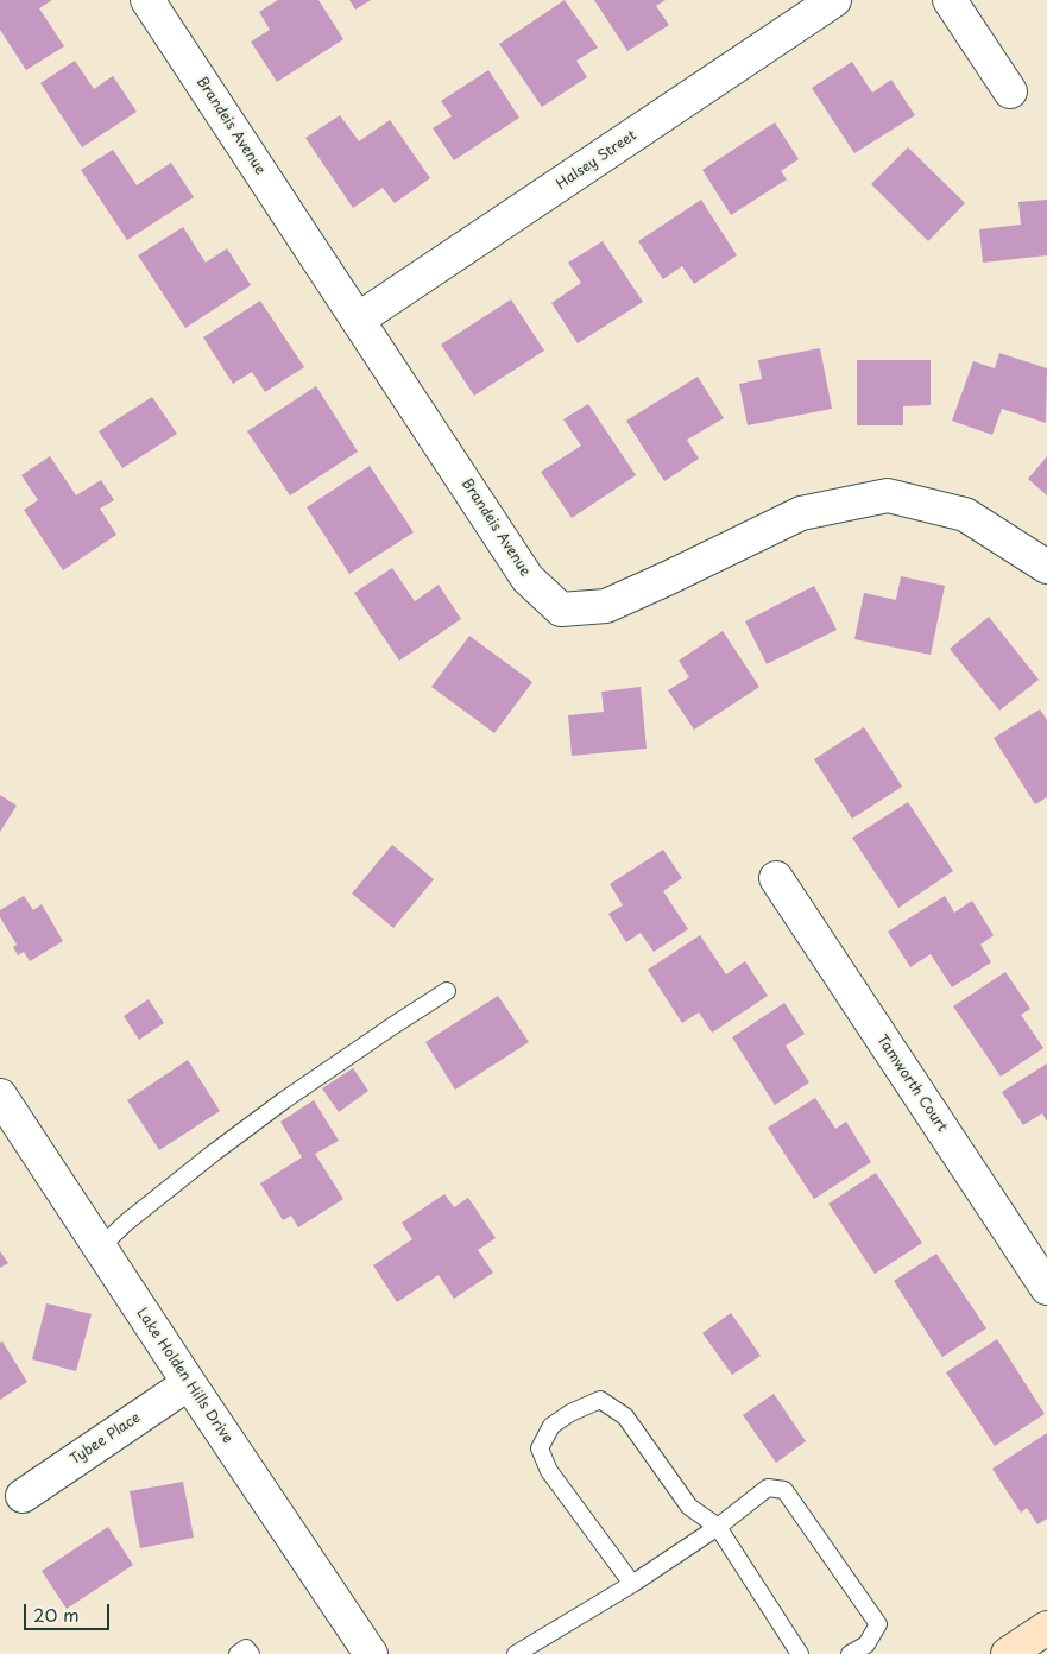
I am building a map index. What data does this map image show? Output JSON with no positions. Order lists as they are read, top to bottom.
{
  "streets": {
    "street": [
      "Brandeis Avenue",
      "Halsey Street",
      "Tamworth Court",
      "Lake Holden Hills Drive",
      "Tybee Place"
    ]
  },
  "crossings": [
    ["Brandeis Avenue", "Halsey Street"],
    ["Lake Holden Hills Drive", "Tybee Place"]
  ],
  "scale_bar": "20 m"
}
